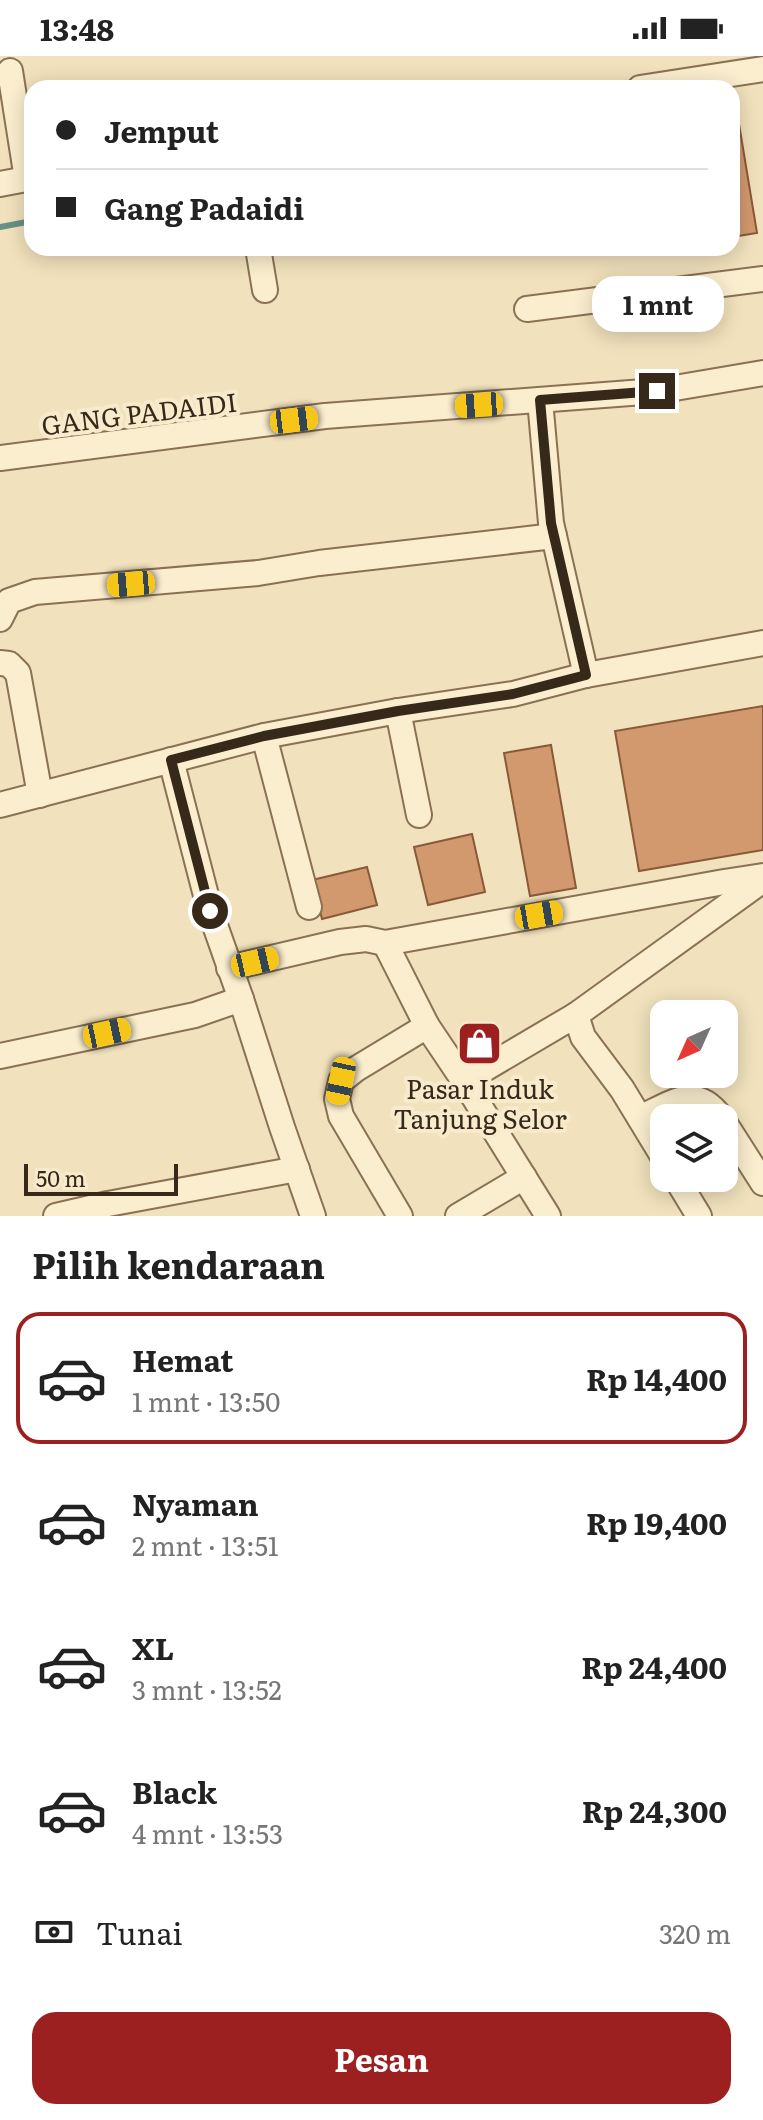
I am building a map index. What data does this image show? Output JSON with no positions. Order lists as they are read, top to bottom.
{
  "streets": {
    "street": ["GANG PADAIDI"]
  },
  "places": {
    "shop": ["Pasar Induk Tanjung Selor"]
  },
  "scale_bar": "50 m",
  "north": "bottom left",
  "page": {
    "status": "13:48",
    "banner": ["Jemput", "Gang Padaidi"],
    "bubble": "1 mnt",
    "scale": "50 m",
    "heading": "Pilih kendaraan",
    "list": [
      {
        "name": "Hemat",
        "note": "1 mnt · 13:50",
        "value": "Rp 14,400"
      },
      {
        "name": "Nyaman",
        "note": "2 mnt · 13:51",
        "value": "Rp 19,400"
      },
      {
        "name": "XL",
        "note": "3 mnt · 13:52",
        "value": "Rp 24,400"
      },
      {
        "name": "Black",
        "note": "4 mnt · 13:53",
        "value": "Rp 24,300"
      }
    ],
    "pay": ["Tunai", "320 m"],
    "buttons": "Pesan"
  }
}
